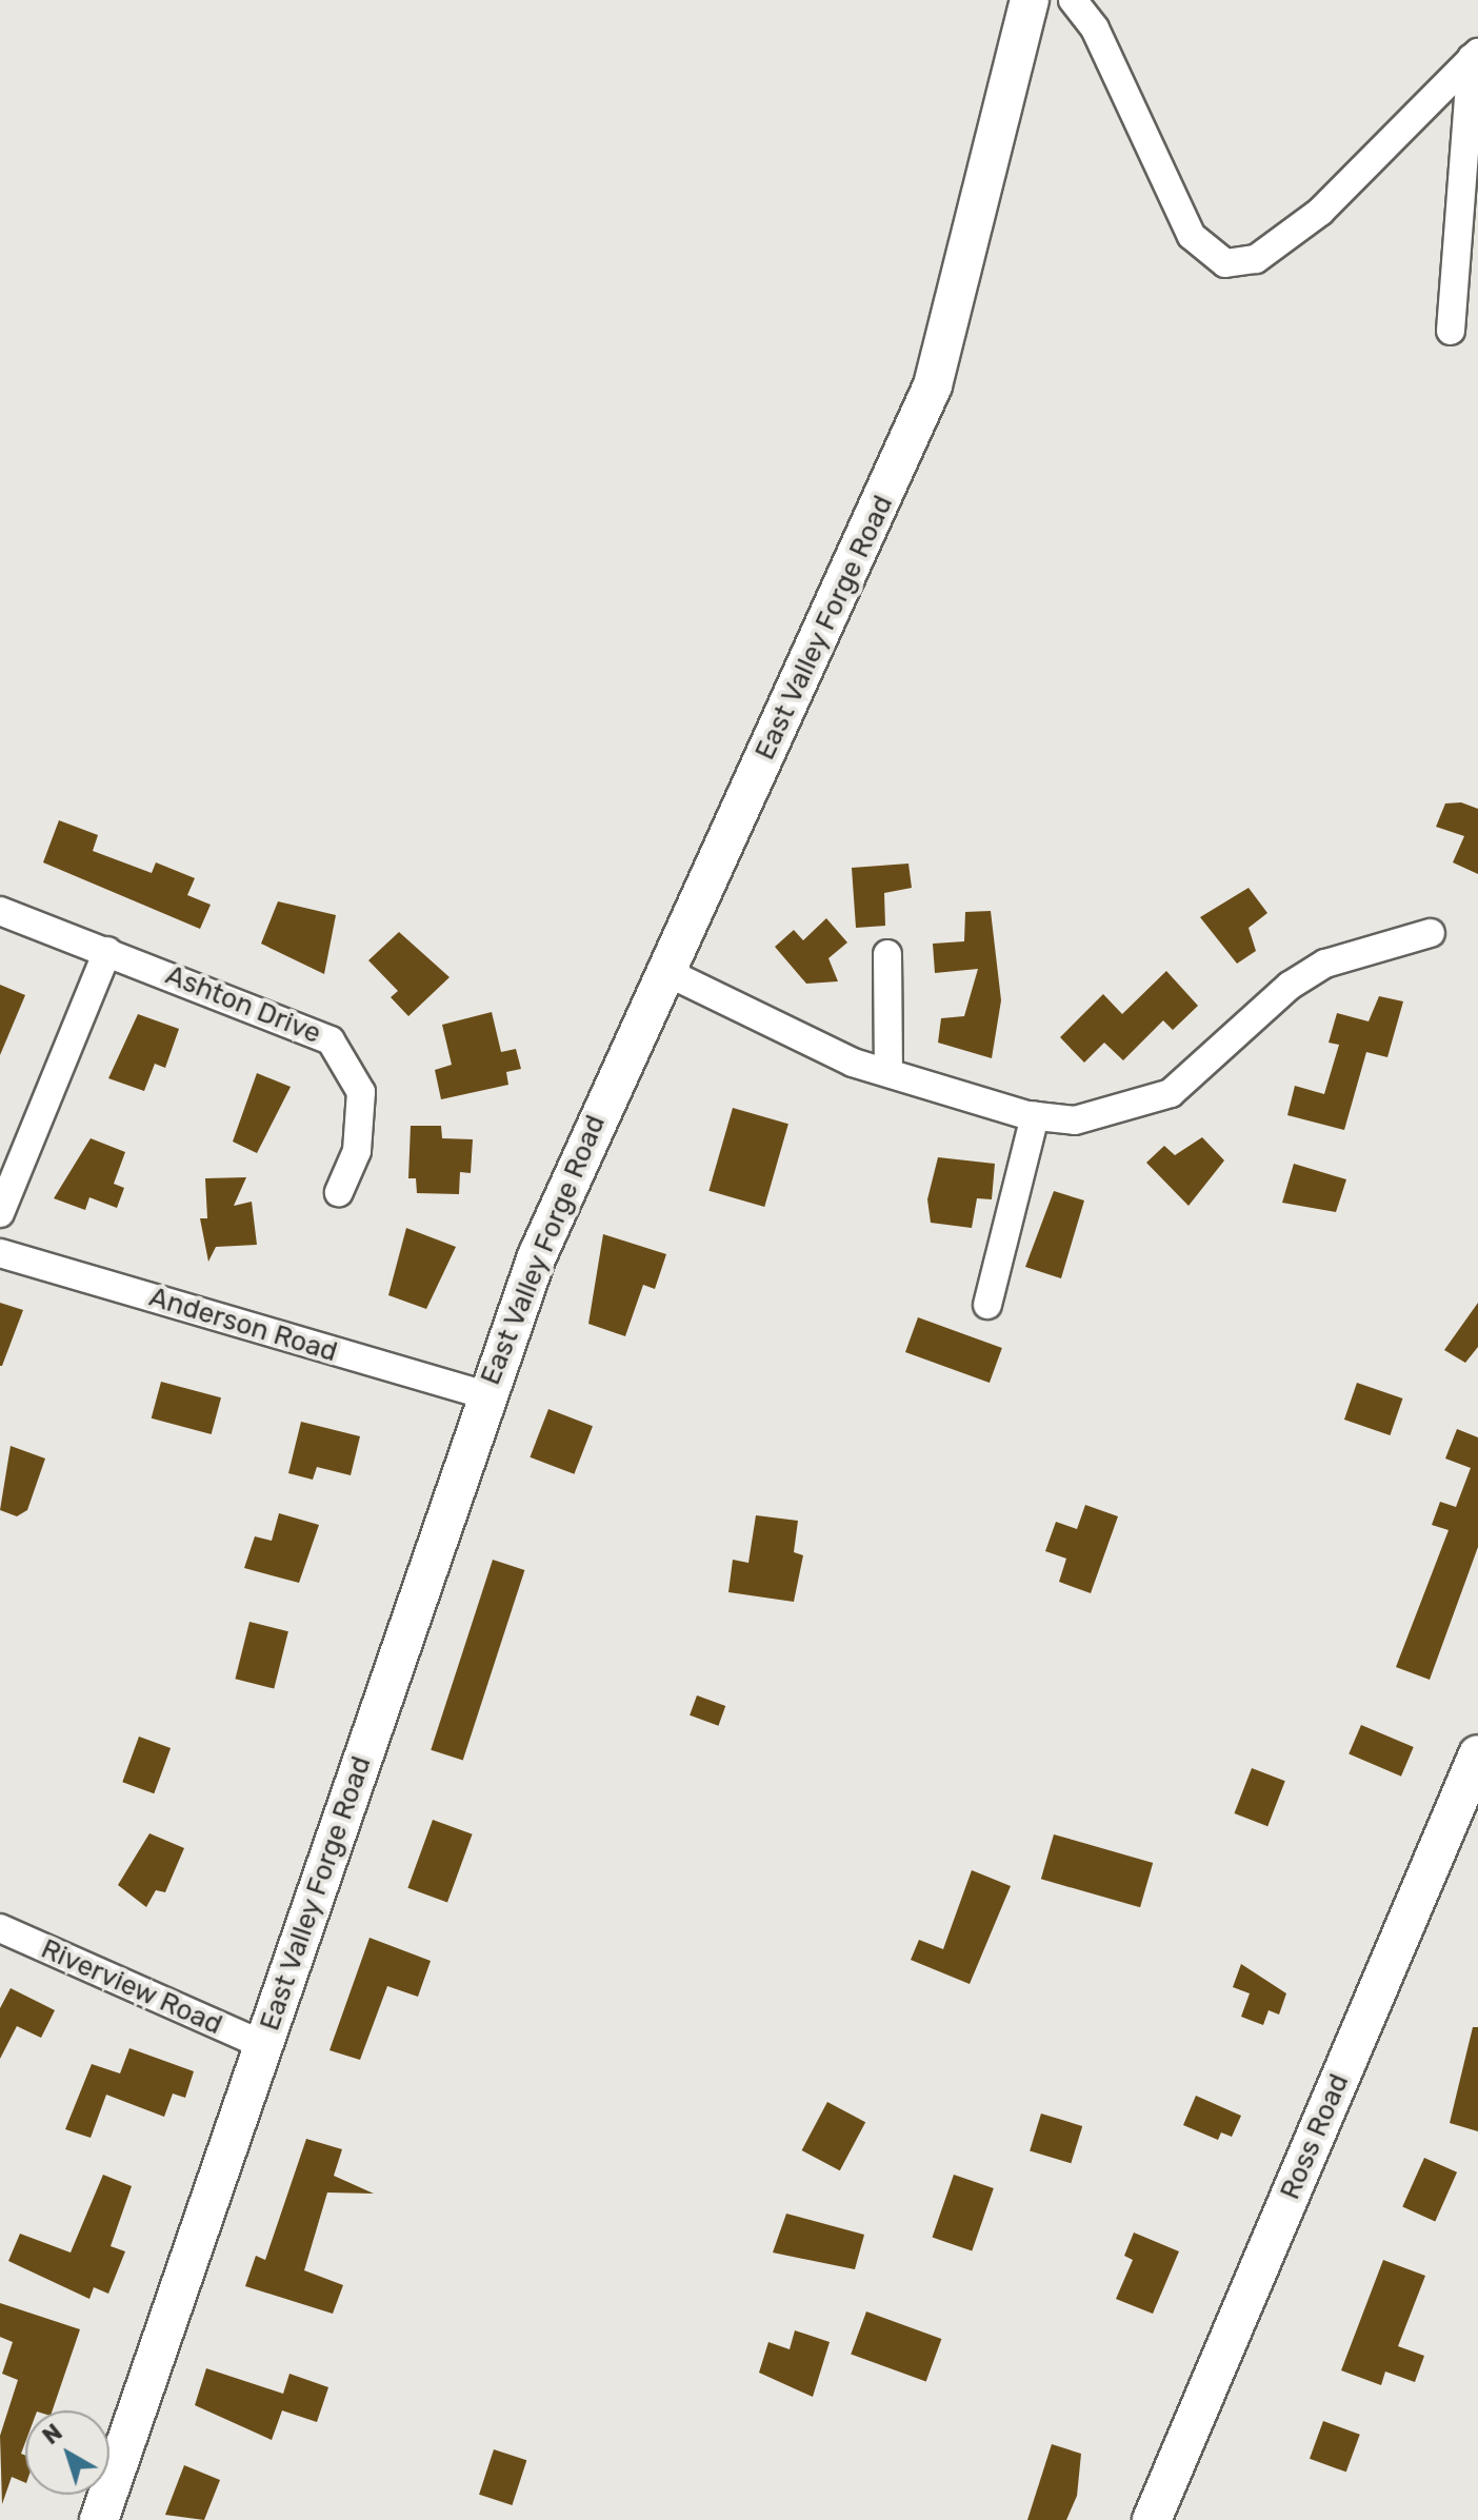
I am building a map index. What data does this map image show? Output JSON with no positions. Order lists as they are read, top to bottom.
{
  "streets": {
    "main road": ["East Valley Forge Road", "Ross Road"],
    "street": ["Ashton Drive", "Anderson Road", "Riverview Road"]
  },
  "crossings": [
    ["East Valley Forge Road", "Anderson Road"],
    ["East Valley Forge Road", "Riverview Road"]
  ],
  "north": "top left"
}
